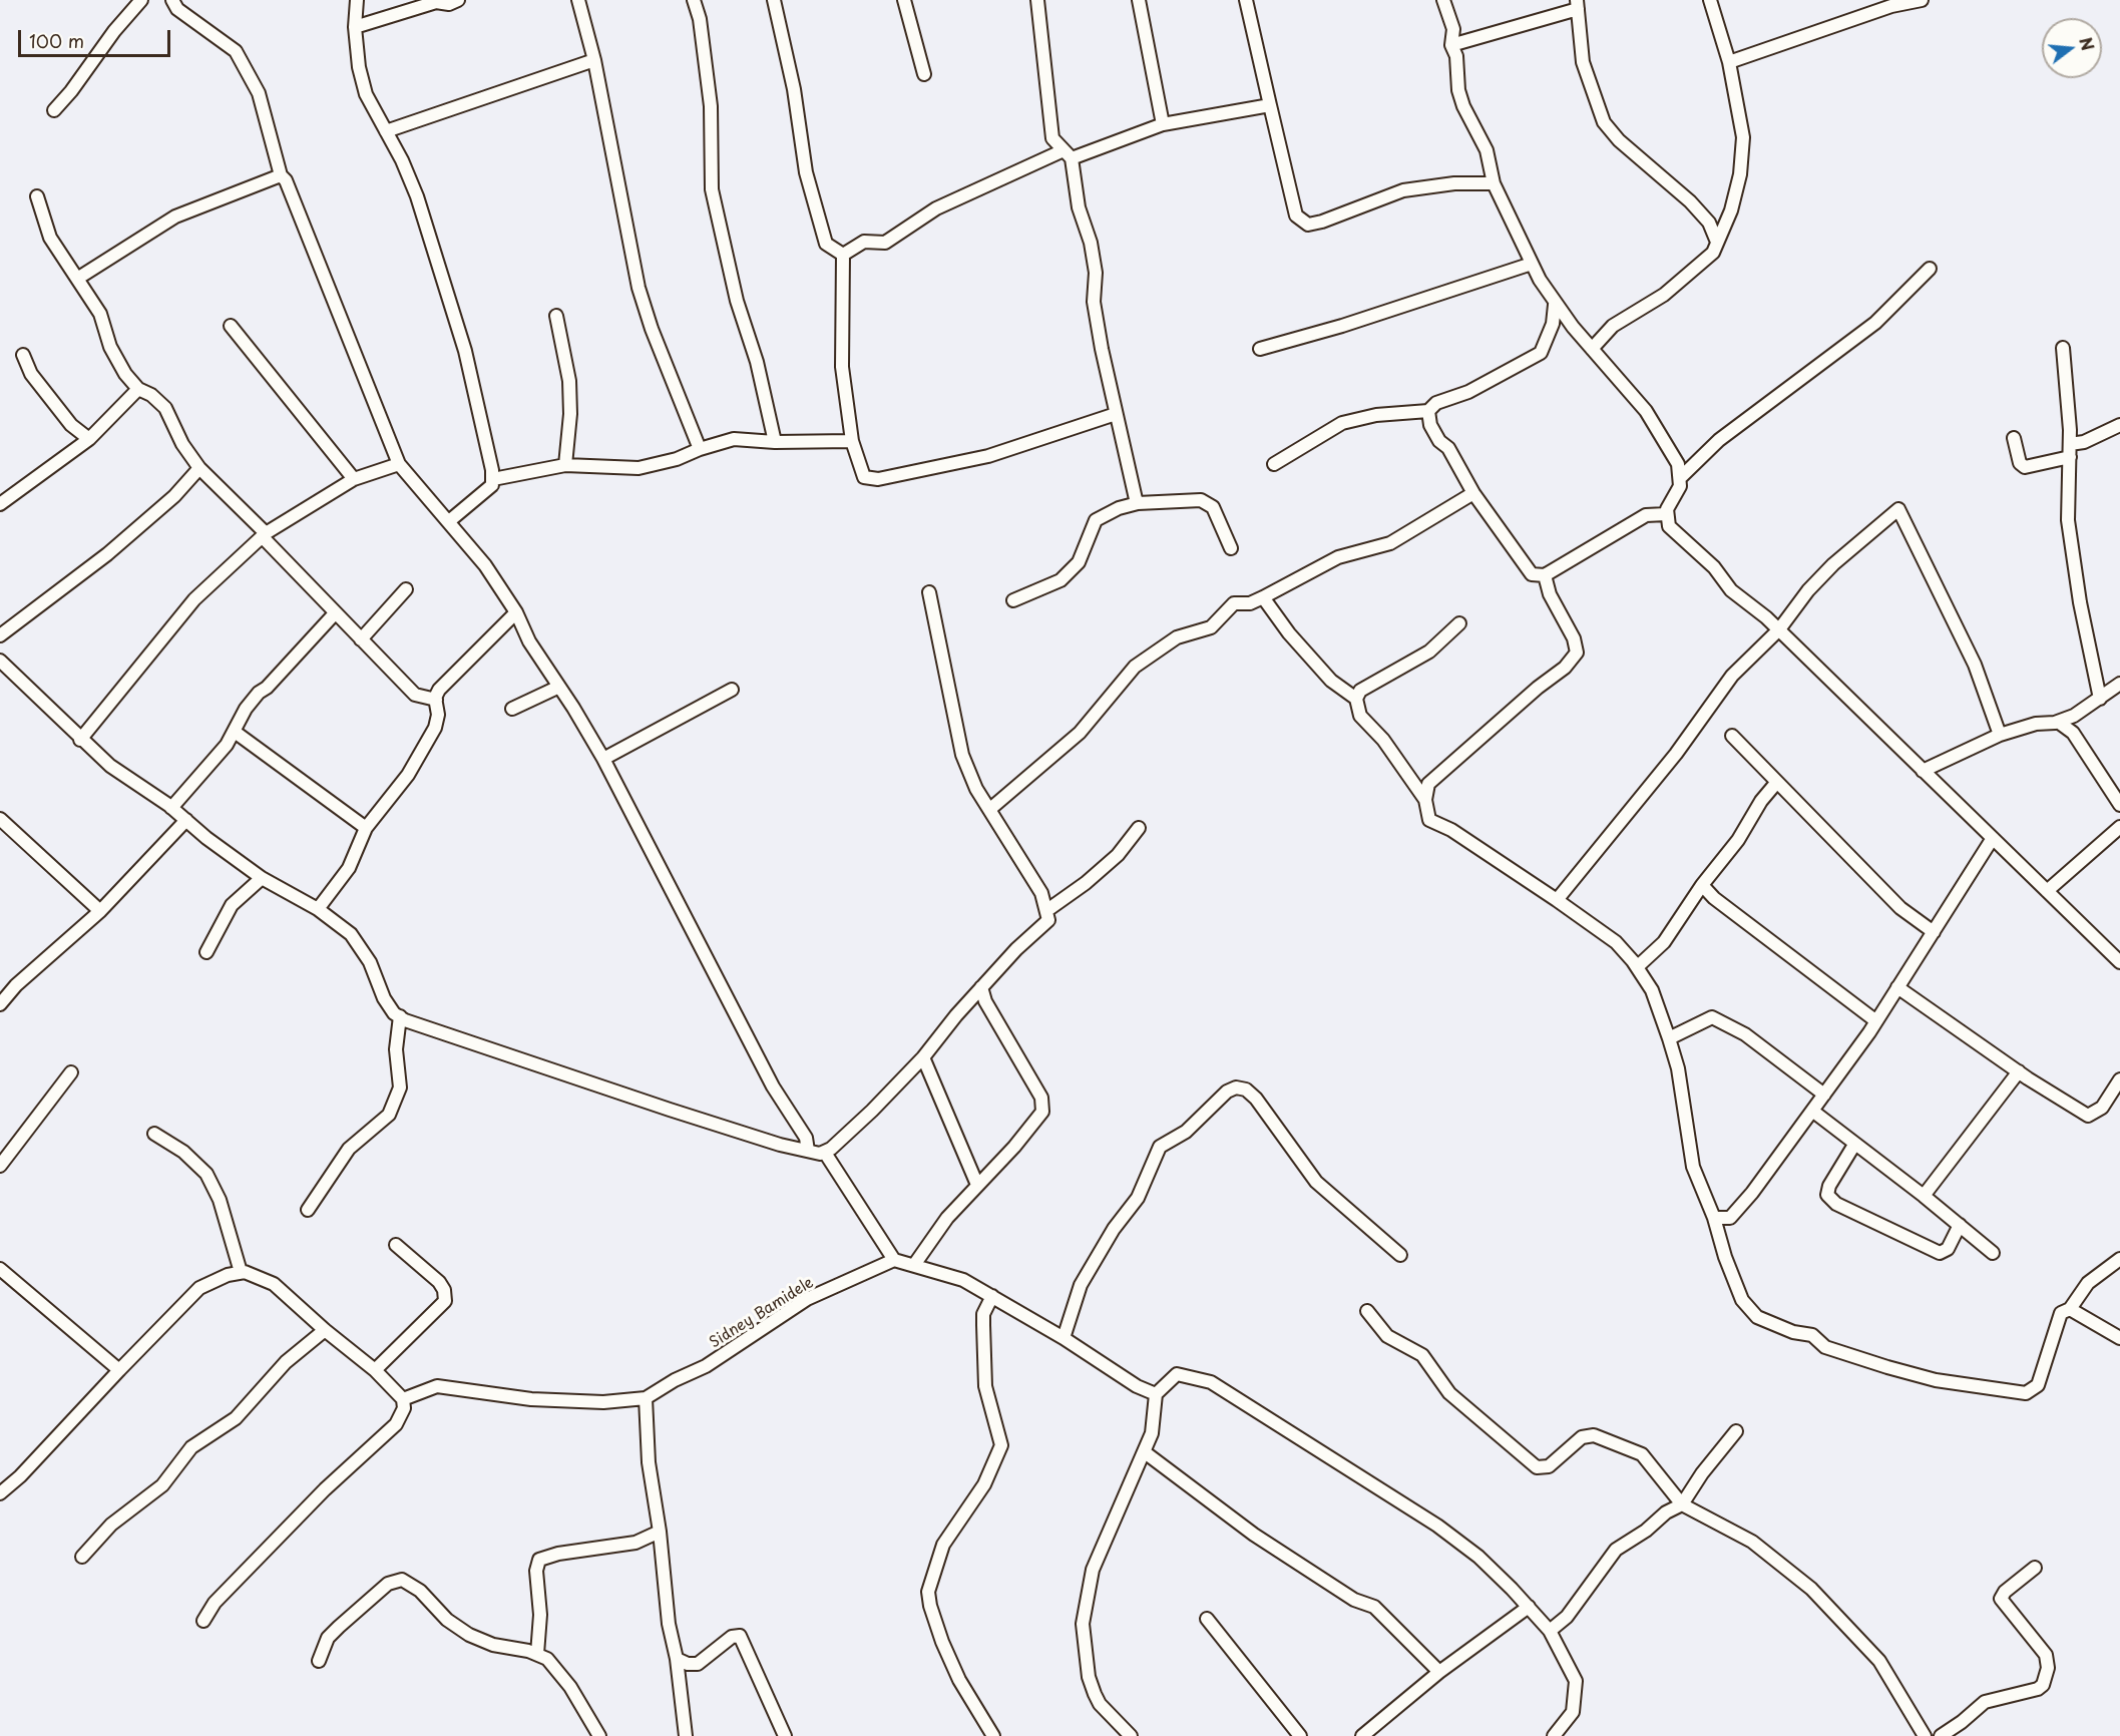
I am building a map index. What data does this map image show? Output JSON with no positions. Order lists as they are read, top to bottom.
{
  "streets": {
    "street": ["Sidney Bamidele"]
  },
  "scale_bar": "100 m",
  "north": "right"
}
